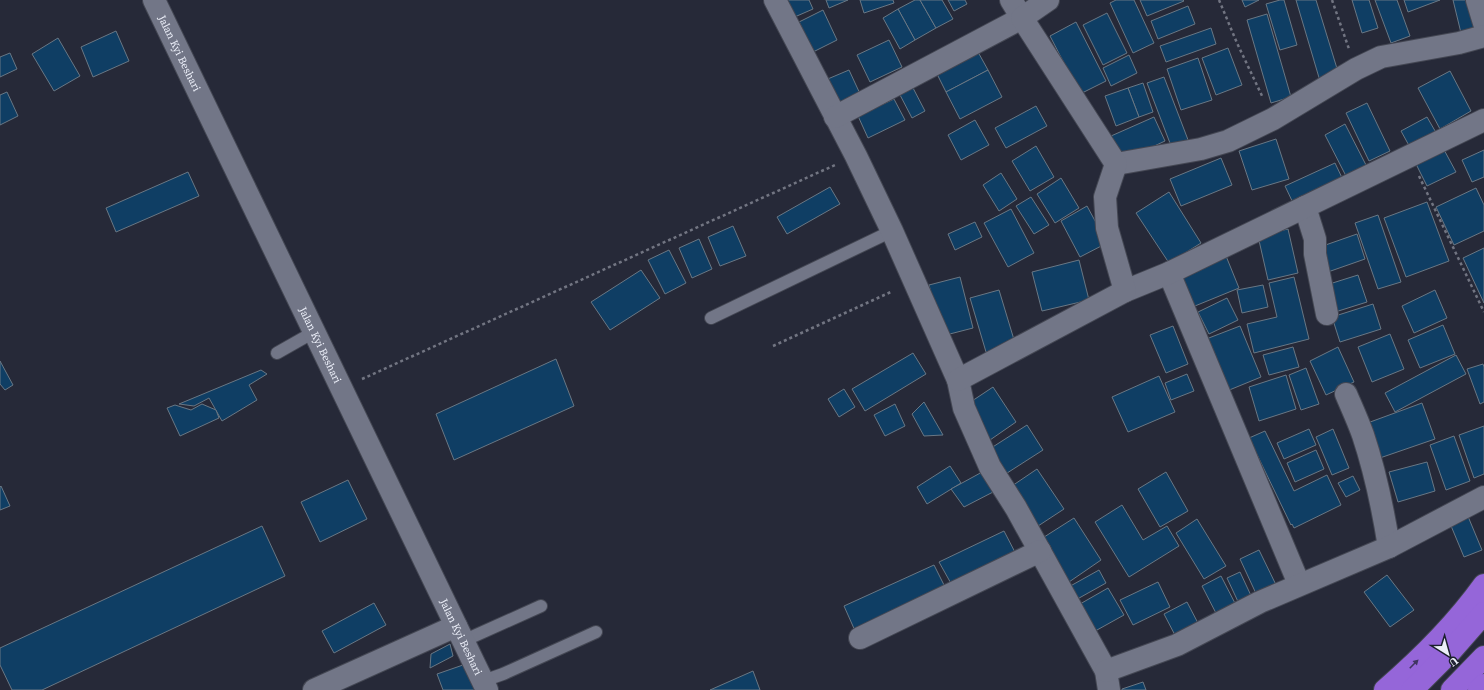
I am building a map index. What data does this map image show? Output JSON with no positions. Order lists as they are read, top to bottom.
{
  "streets": {
    "street": ["Jalan Kyi Beshari"]
  },
  "north": "bottom right"
}
